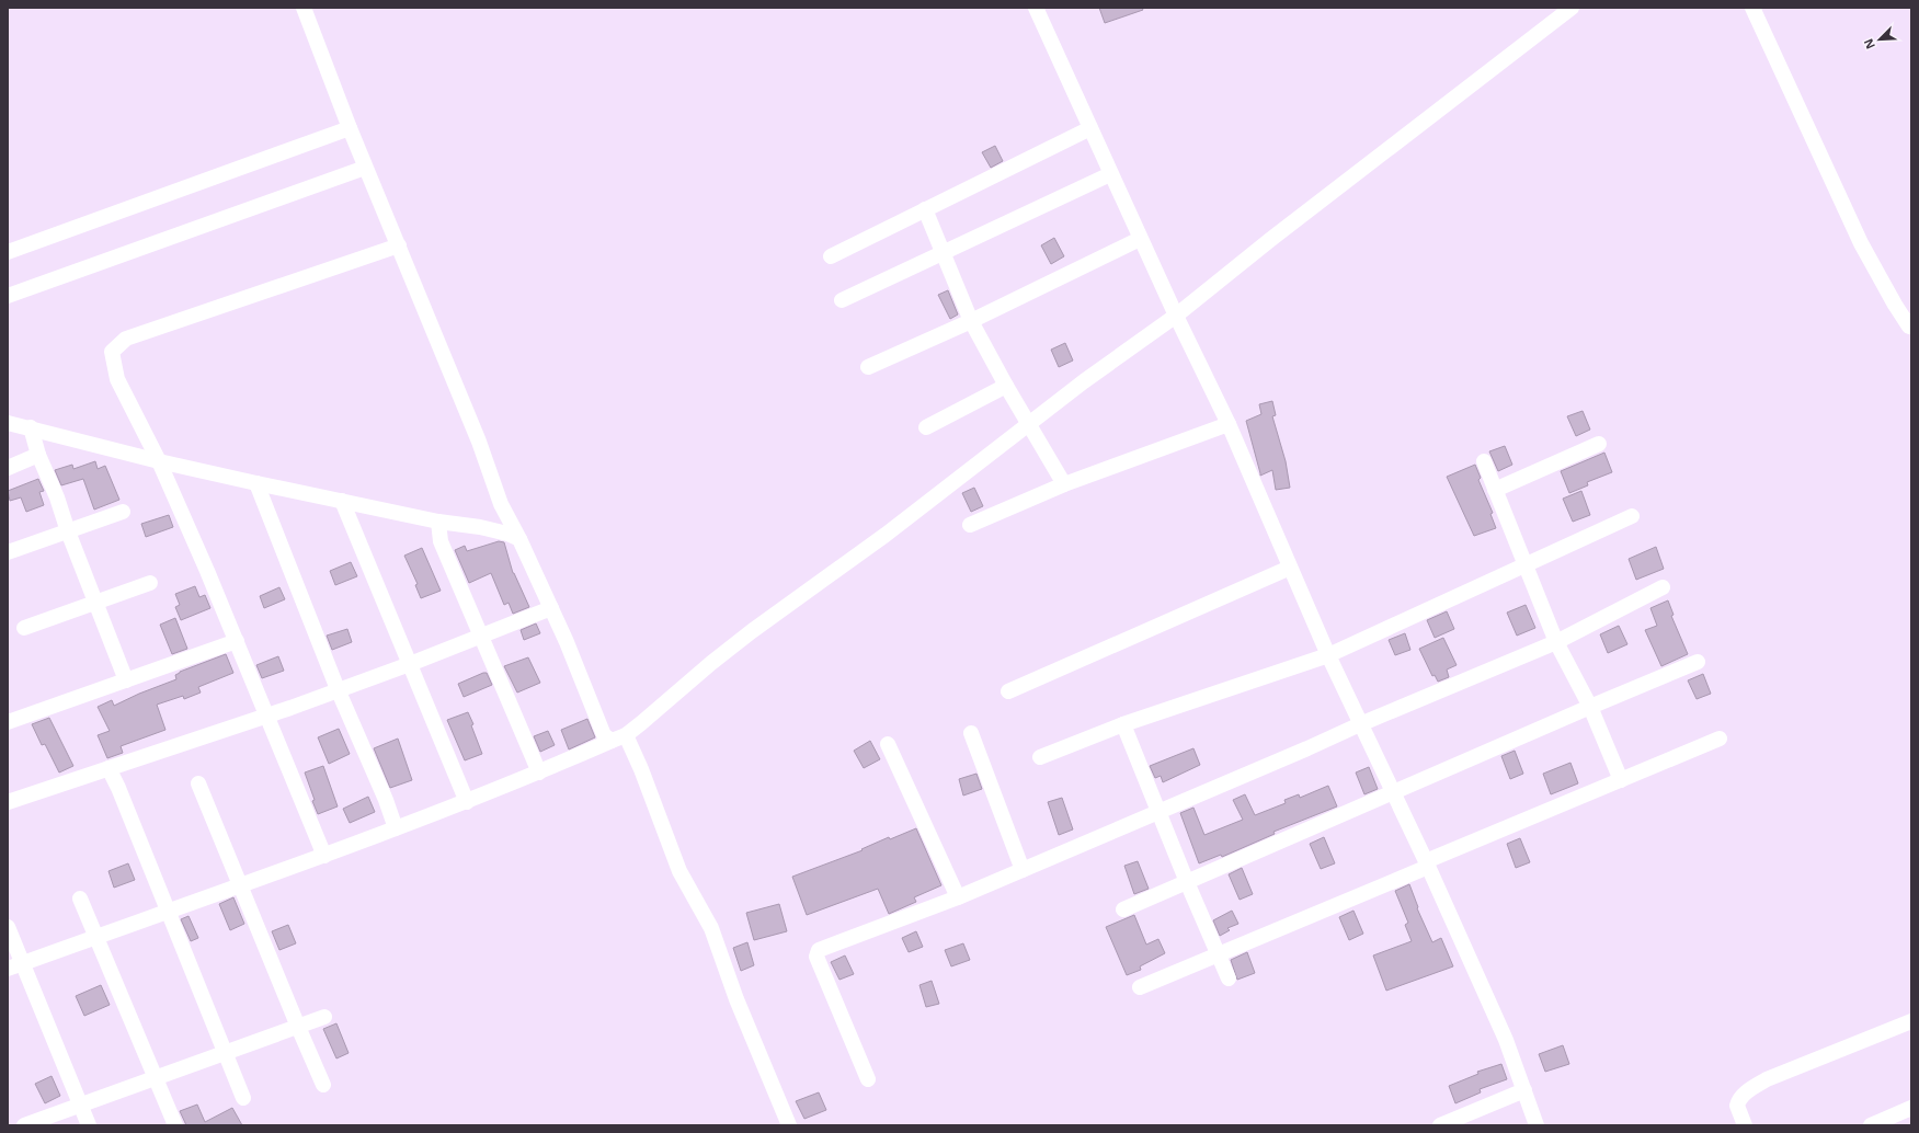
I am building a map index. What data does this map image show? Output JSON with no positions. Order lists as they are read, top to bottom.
{
  "north": "bottom left"
}
